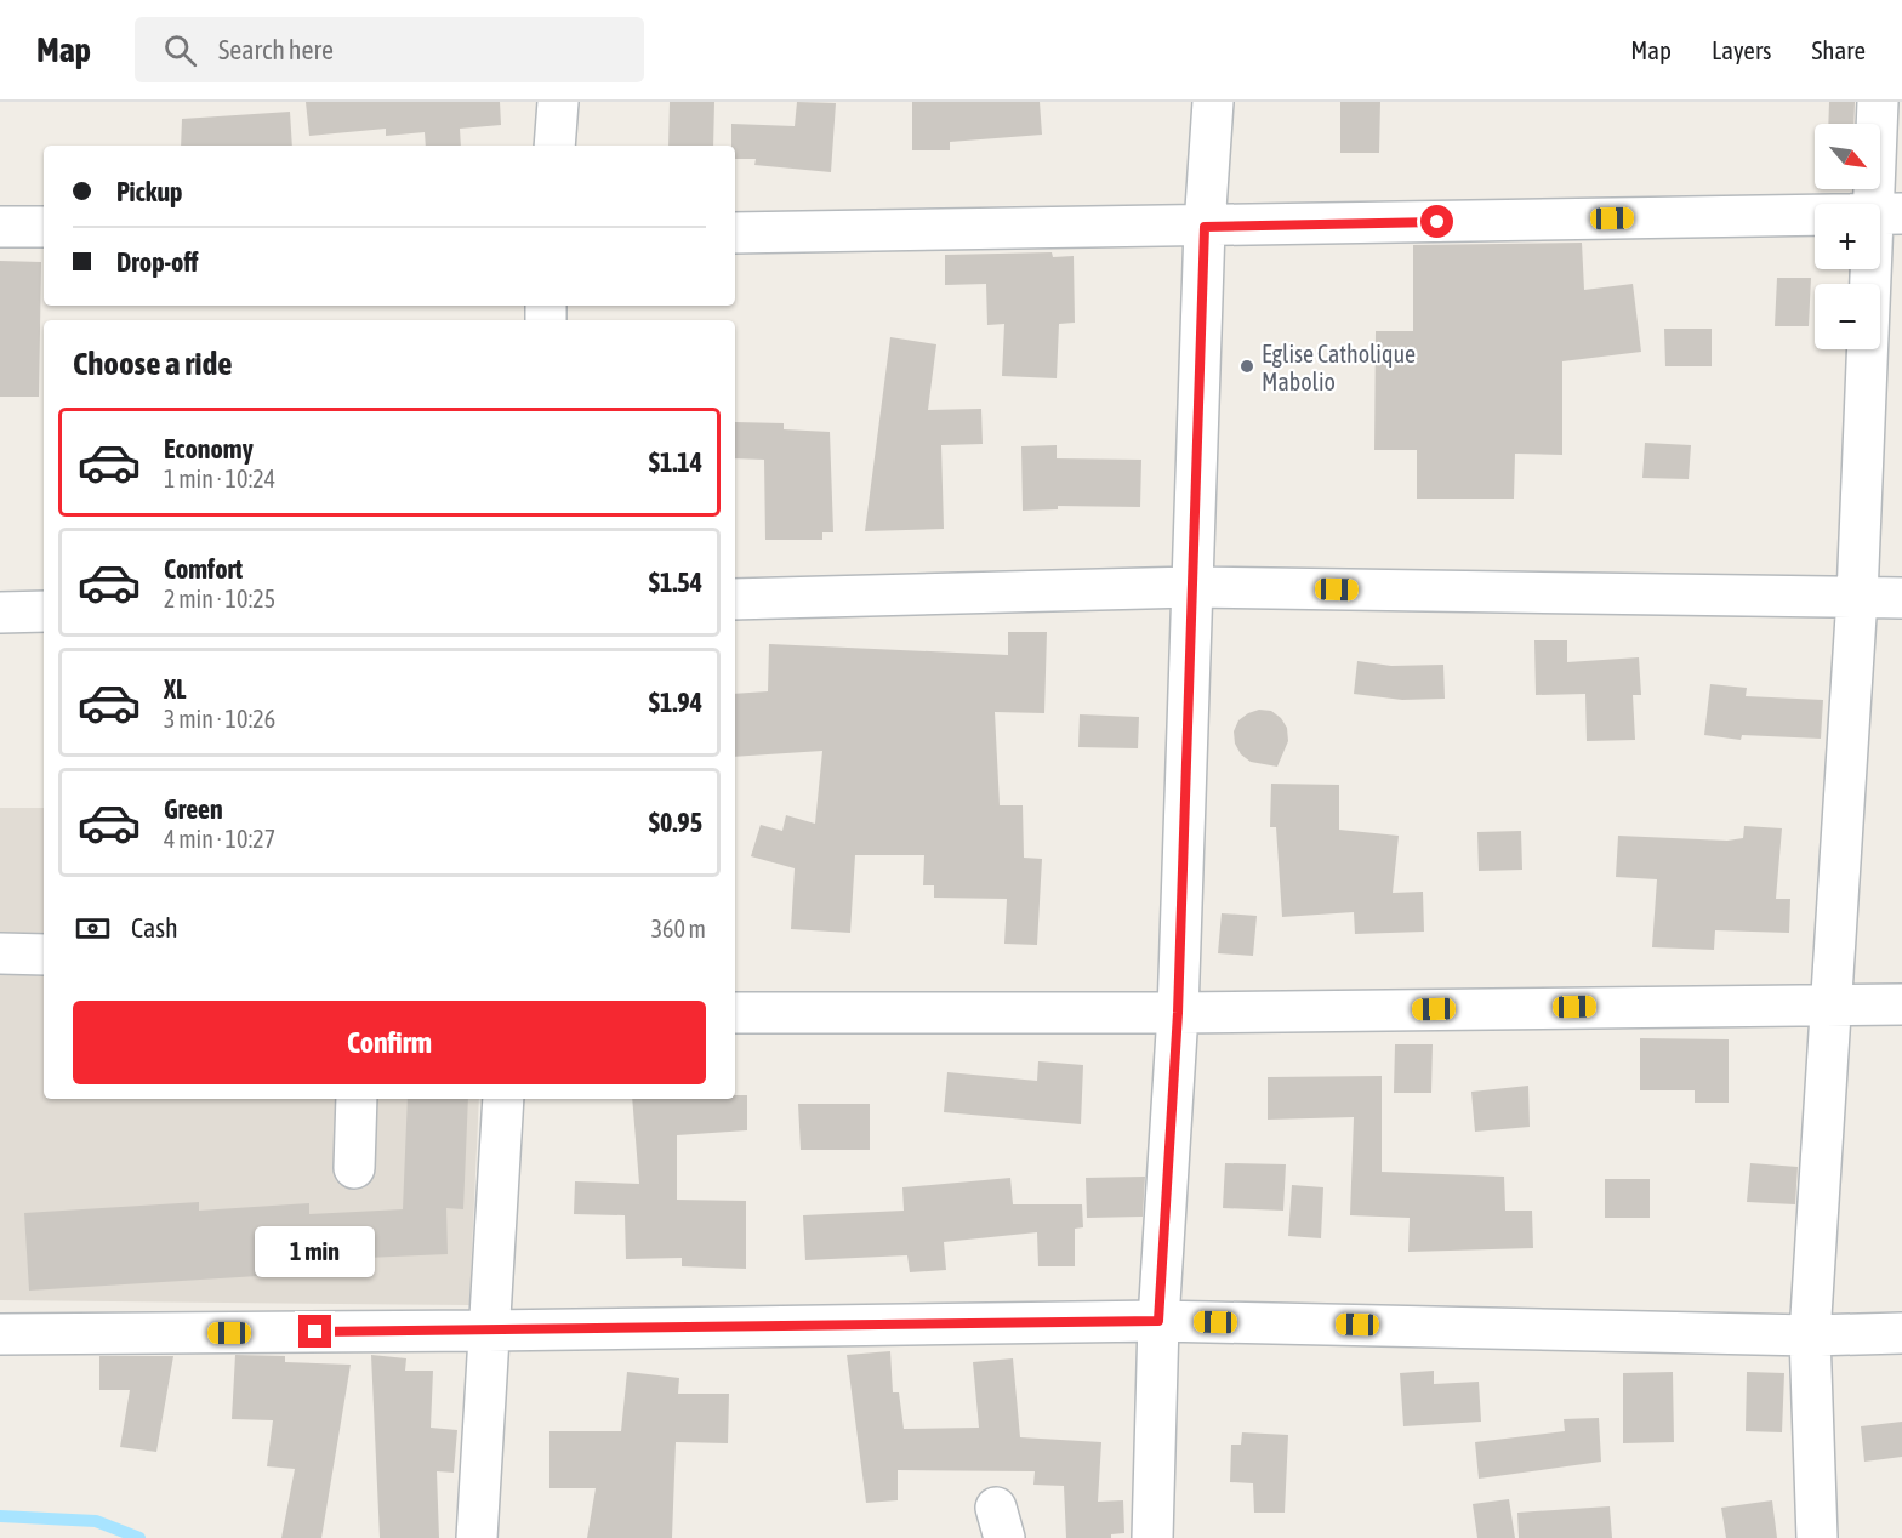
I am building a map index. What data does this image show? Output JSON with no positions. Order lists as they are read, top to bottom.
{
  "places": ["Eglise Catholique Mabolio"],
  "north": "bottom right",
  "page": {
    "header": "Map",
    "search": "Search here",
    "nav": ["Map", "Layers", "Share"],
    "map_buttons": ["+", "−"],
    "banner": ["Pickup", "Drop-off"],
    "heading": "Choose a ride",
    "list": [
      {
        "name": "Economy",
        "note": "1 min · 10:24",
        "value": "$1.14"
      },
      {
        "name": "Comfort",
        "note": "2 min · 10:25",
        "value": "$1.54"
      },
      {
        "name": "XL",
        "note": "3 min · 10:26",
        "value": "$1.94"
      },
      {
        "name": "Green",
        "note": "4 min · 10:27",
        "value": "$0.95"
      }
    ],
    "pay": ["Cash", "360 m"],
    "buttons": "Confirm",
    "bubble": "1 min"
  }
}
